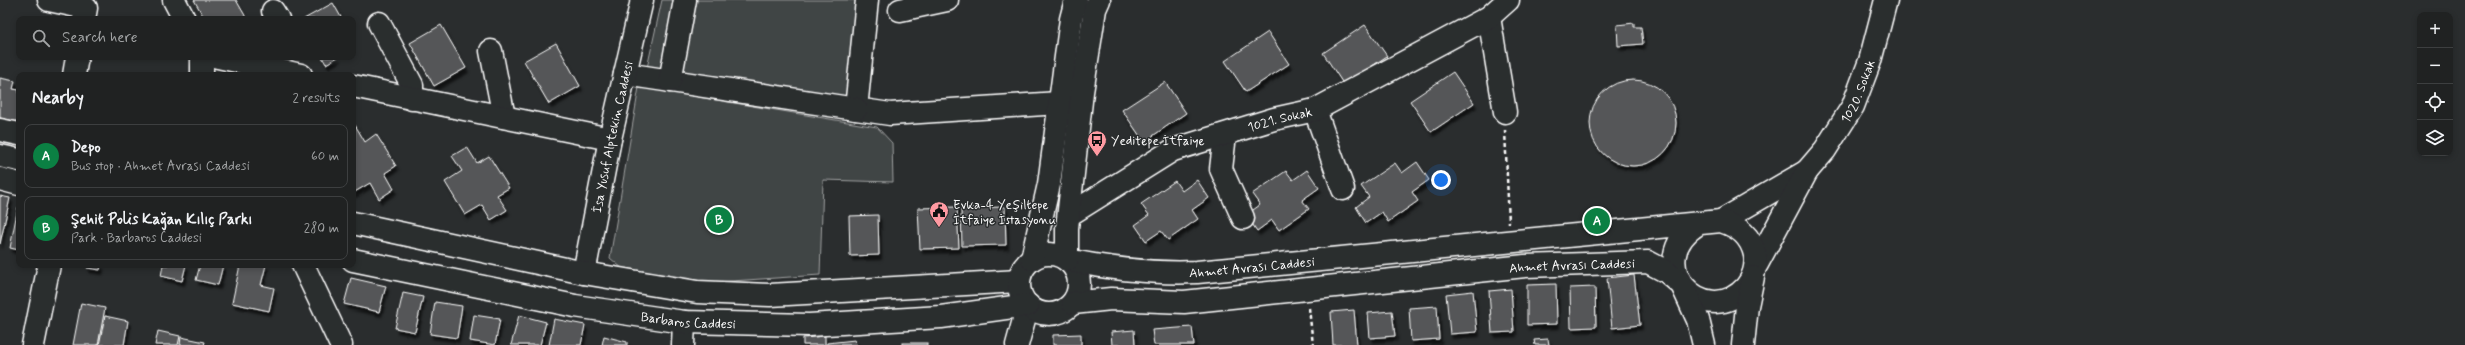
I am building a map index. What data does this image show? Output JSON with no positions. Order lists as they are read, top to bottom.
{
  "streets": {
    "main road": [
      "1020. Sokak",
      "1021. Sokak",
      "İsa Yusuf Alptekin Caddesi",
      "Ahmet Avrası Caddesi",
      "Barbaros Caddesi"
    ]
  },
  "crossings": [
    ["1020. Sokak", "Ahmet Avrası Caddesi"],
    ["Ahmet Avrası Caddesi", "Barbaros Caddesi"]
  ],
  "places": {
    "bus stop": ["Yeditepe İtfaiye"],
    "public building": ["Evka-4 Yeşiltepe İtfaiye İstasyonu"]
  },
  "page": {
    "map_buttons": ["+", "−"],
    "search": "Search here",
    "heading": ["Nearby", "2 results"],
    "list": [
      {
        "mark": "A",
        "name": "Depo",
        "note": "Bus stop · Ahmet Avrası Caddesi",
        "value": "60 m"
      },
      {
        "mark": "B",
        "name": "Şehit Polis Kağan Kılıç Parkı",
        "note": "Park · Barbaros Caddesi",
        "value": "280 m"
      }
    ],
    "pins": ["B", "A"]
  }
}
